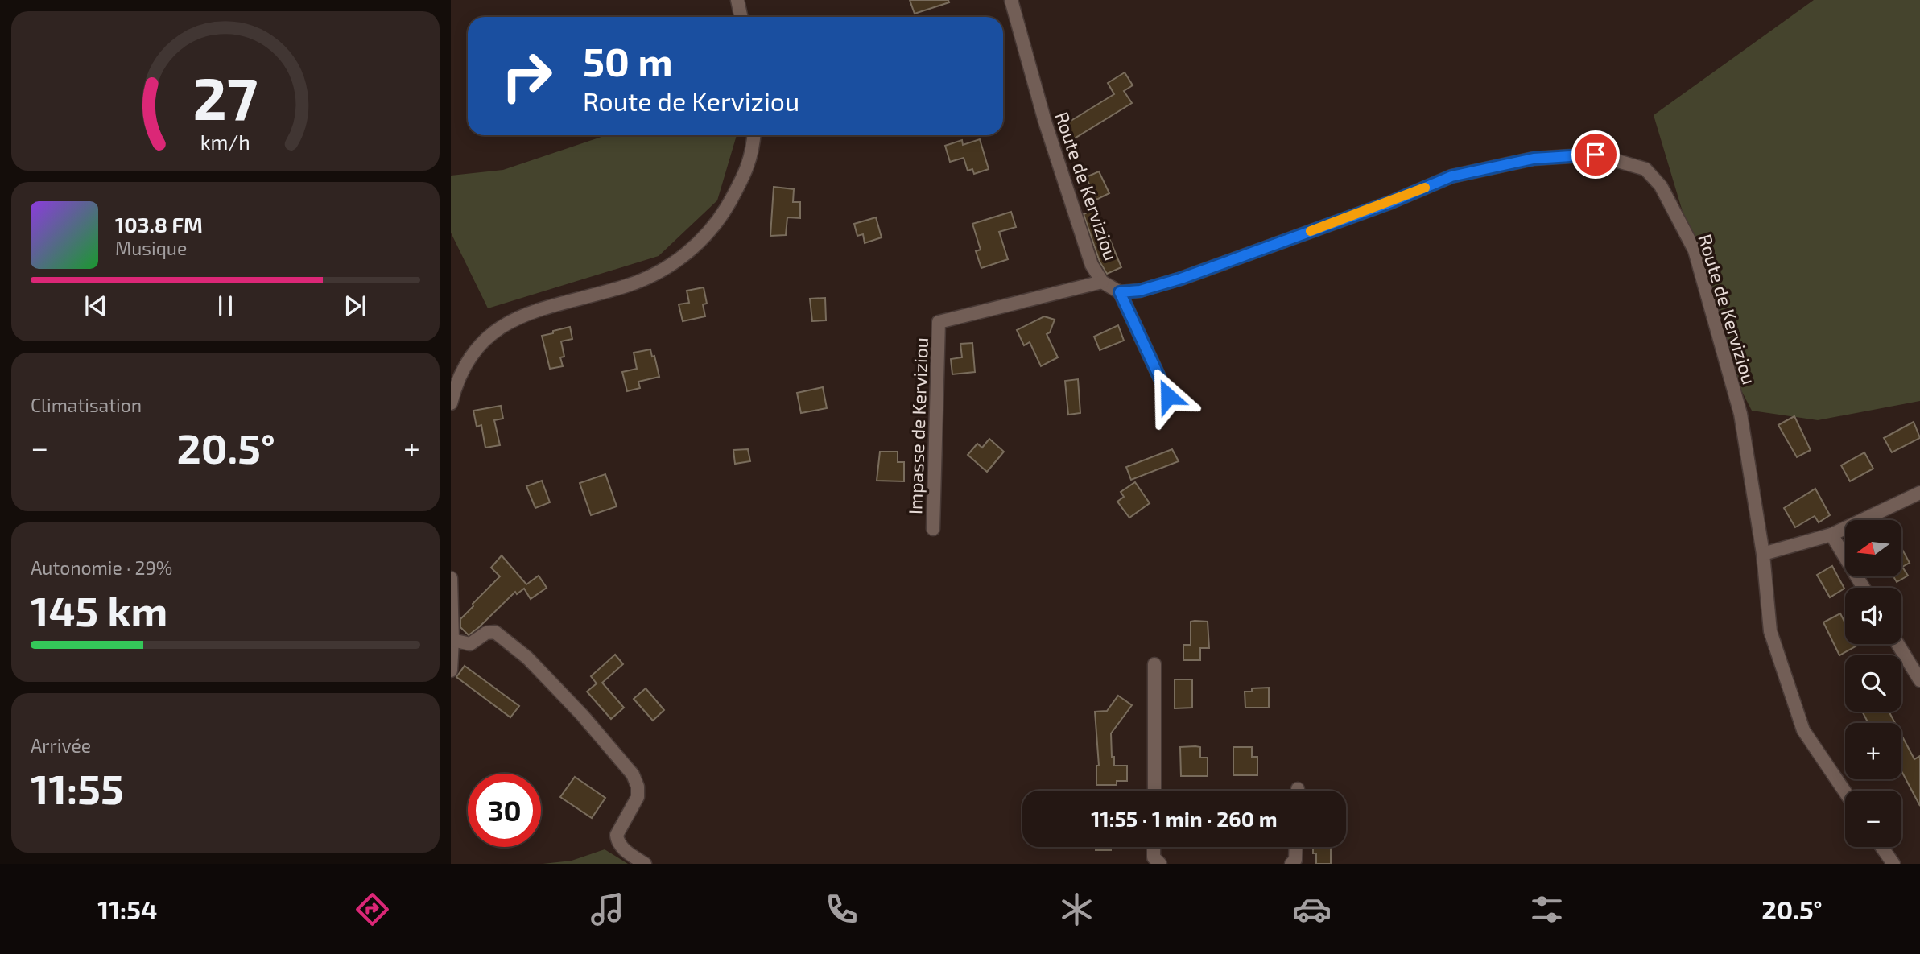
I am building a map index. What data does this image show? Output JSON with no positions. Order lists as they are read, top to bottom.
{
  "streets": {
    "street": ["Route de Kerviziou", "Impasse de Kerviziou"]
  },
  "crossings": [
    ["Route de Kerviziou", "Impasse de Kerviziou"]
  ],
  "north": "left",
  "page": {
    "turn": ["50 m", "Route de Kerviziou"],
    "song": ["103.8 FM", "Musique"],
    "tile": [
      "Climatisation",
      ["Autonomie · 29%", "145 km"],
      ["Arrivée", "11:55"]
    ],
    "heat": ["−", "20.5°", "+"],
    "map_buttons": ["+", "−"],
    "limit": "30",
    "trip": "11:55 · 1 min · 260 m",
    "tabs": ["11:54", "20.5°"],
    "gauge": ["27", "km/h"]
  }
}
